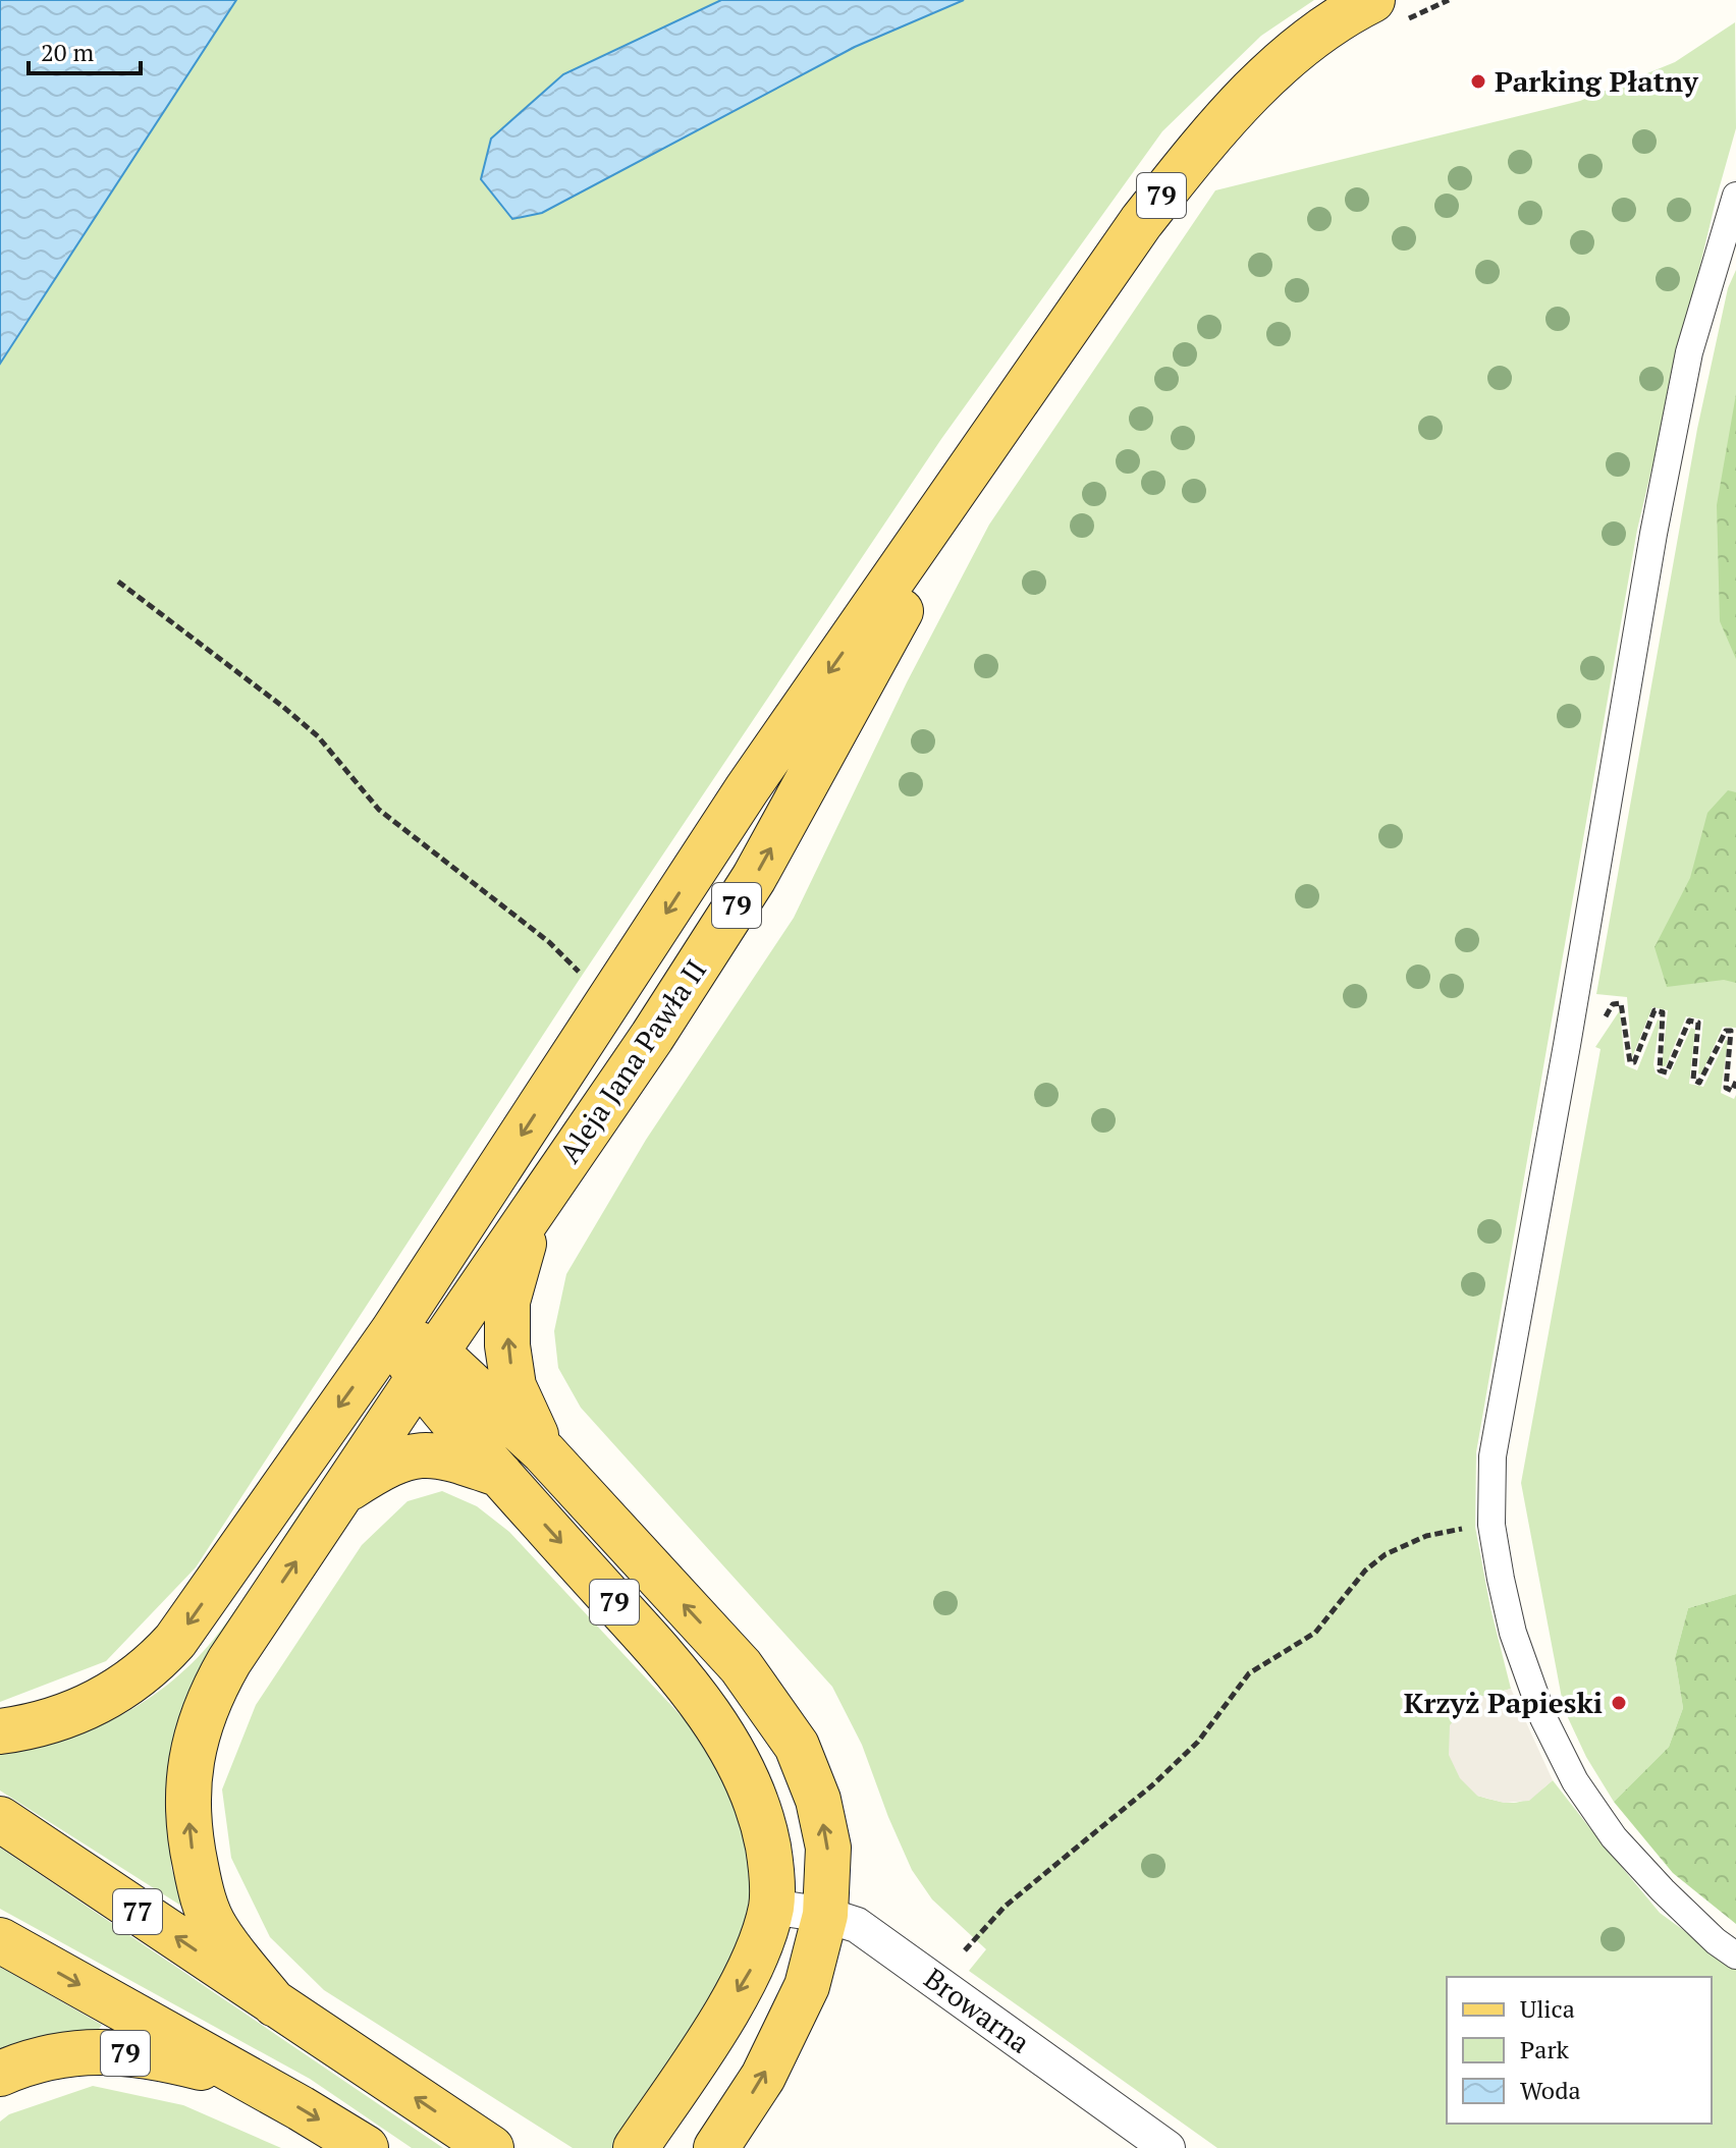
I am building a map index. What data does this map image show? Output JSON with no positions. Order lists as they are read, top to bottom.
{
  "streets": {
    "main road": ["79", "Aleja Jana Pawła II", "77"],
    "street": ["Browarna"]
  },
  "crossings": [
    ["79", "Aleja Jana Pawła II"],
    ["79", "77"],
    ["79", "Browarna"]
  ],
  "places": ["Parking Płatny", "Krzyż Papieski"],
  "legend": ["Ulica", "Park", "Woda"],
  "scale_bar": "20 m"
}
